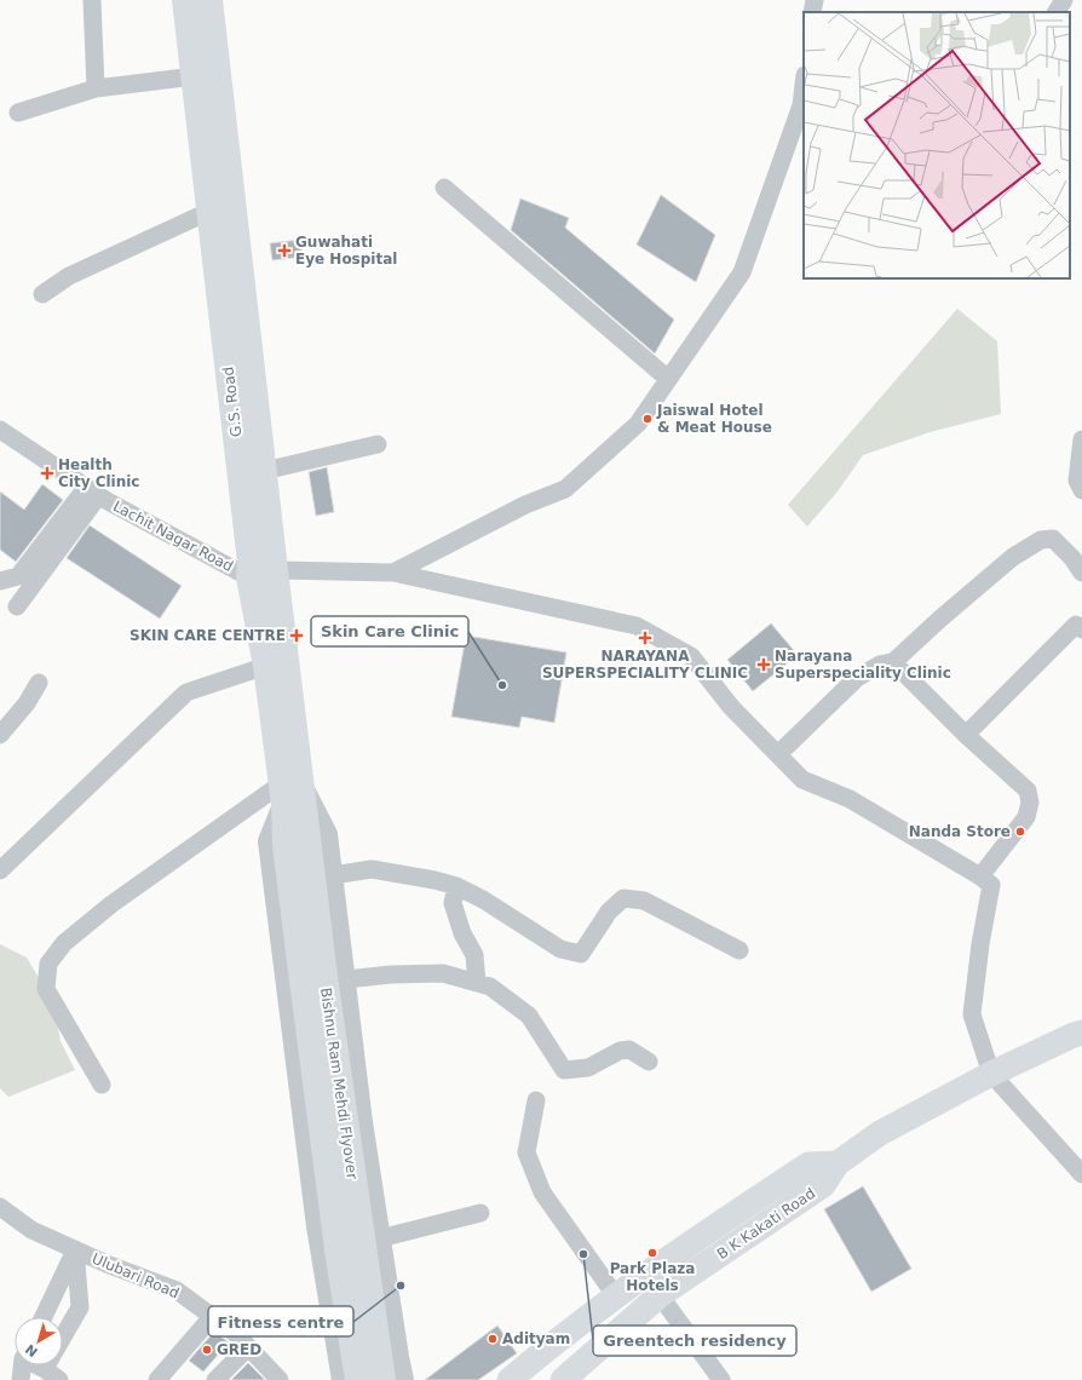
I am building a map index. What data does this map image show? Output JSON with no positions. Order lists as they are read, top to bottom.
{
  "streets": {
    "main road": ["G.S. Road", "Bishnu Ram Mehdi Flyover", "B K Kakati Road"],
    "street": ["Lachit Nagar Road", "Ulubari Road"]
  },
  "crossings": [
    ["G.S. Road", "Lachit Nagar Road"],
    ["G.S. Road", "Bishnu Ram Mehdi Flyover"]
  ],
  "places": {
    "health": [
      "Guwahati Eye Hospital",
      "Health City Clinic",
      "SKIN CARE CENTRE",
      "NARAYANA SUPERSPECIALITY CLINIC",
      "Narayana Superspeciality Clinic"
    ],
    "other": [
      "Jaiswal Hotel & Meat House",
      "Skin Care Clinic",
      "Nanda Store",
      "Park Plaza Hotels",
      "Greentech residency",
      "Fitness centre",
      "Adityam",
      "GRED"
    ]
  },
  "north": "bottom left"
}
